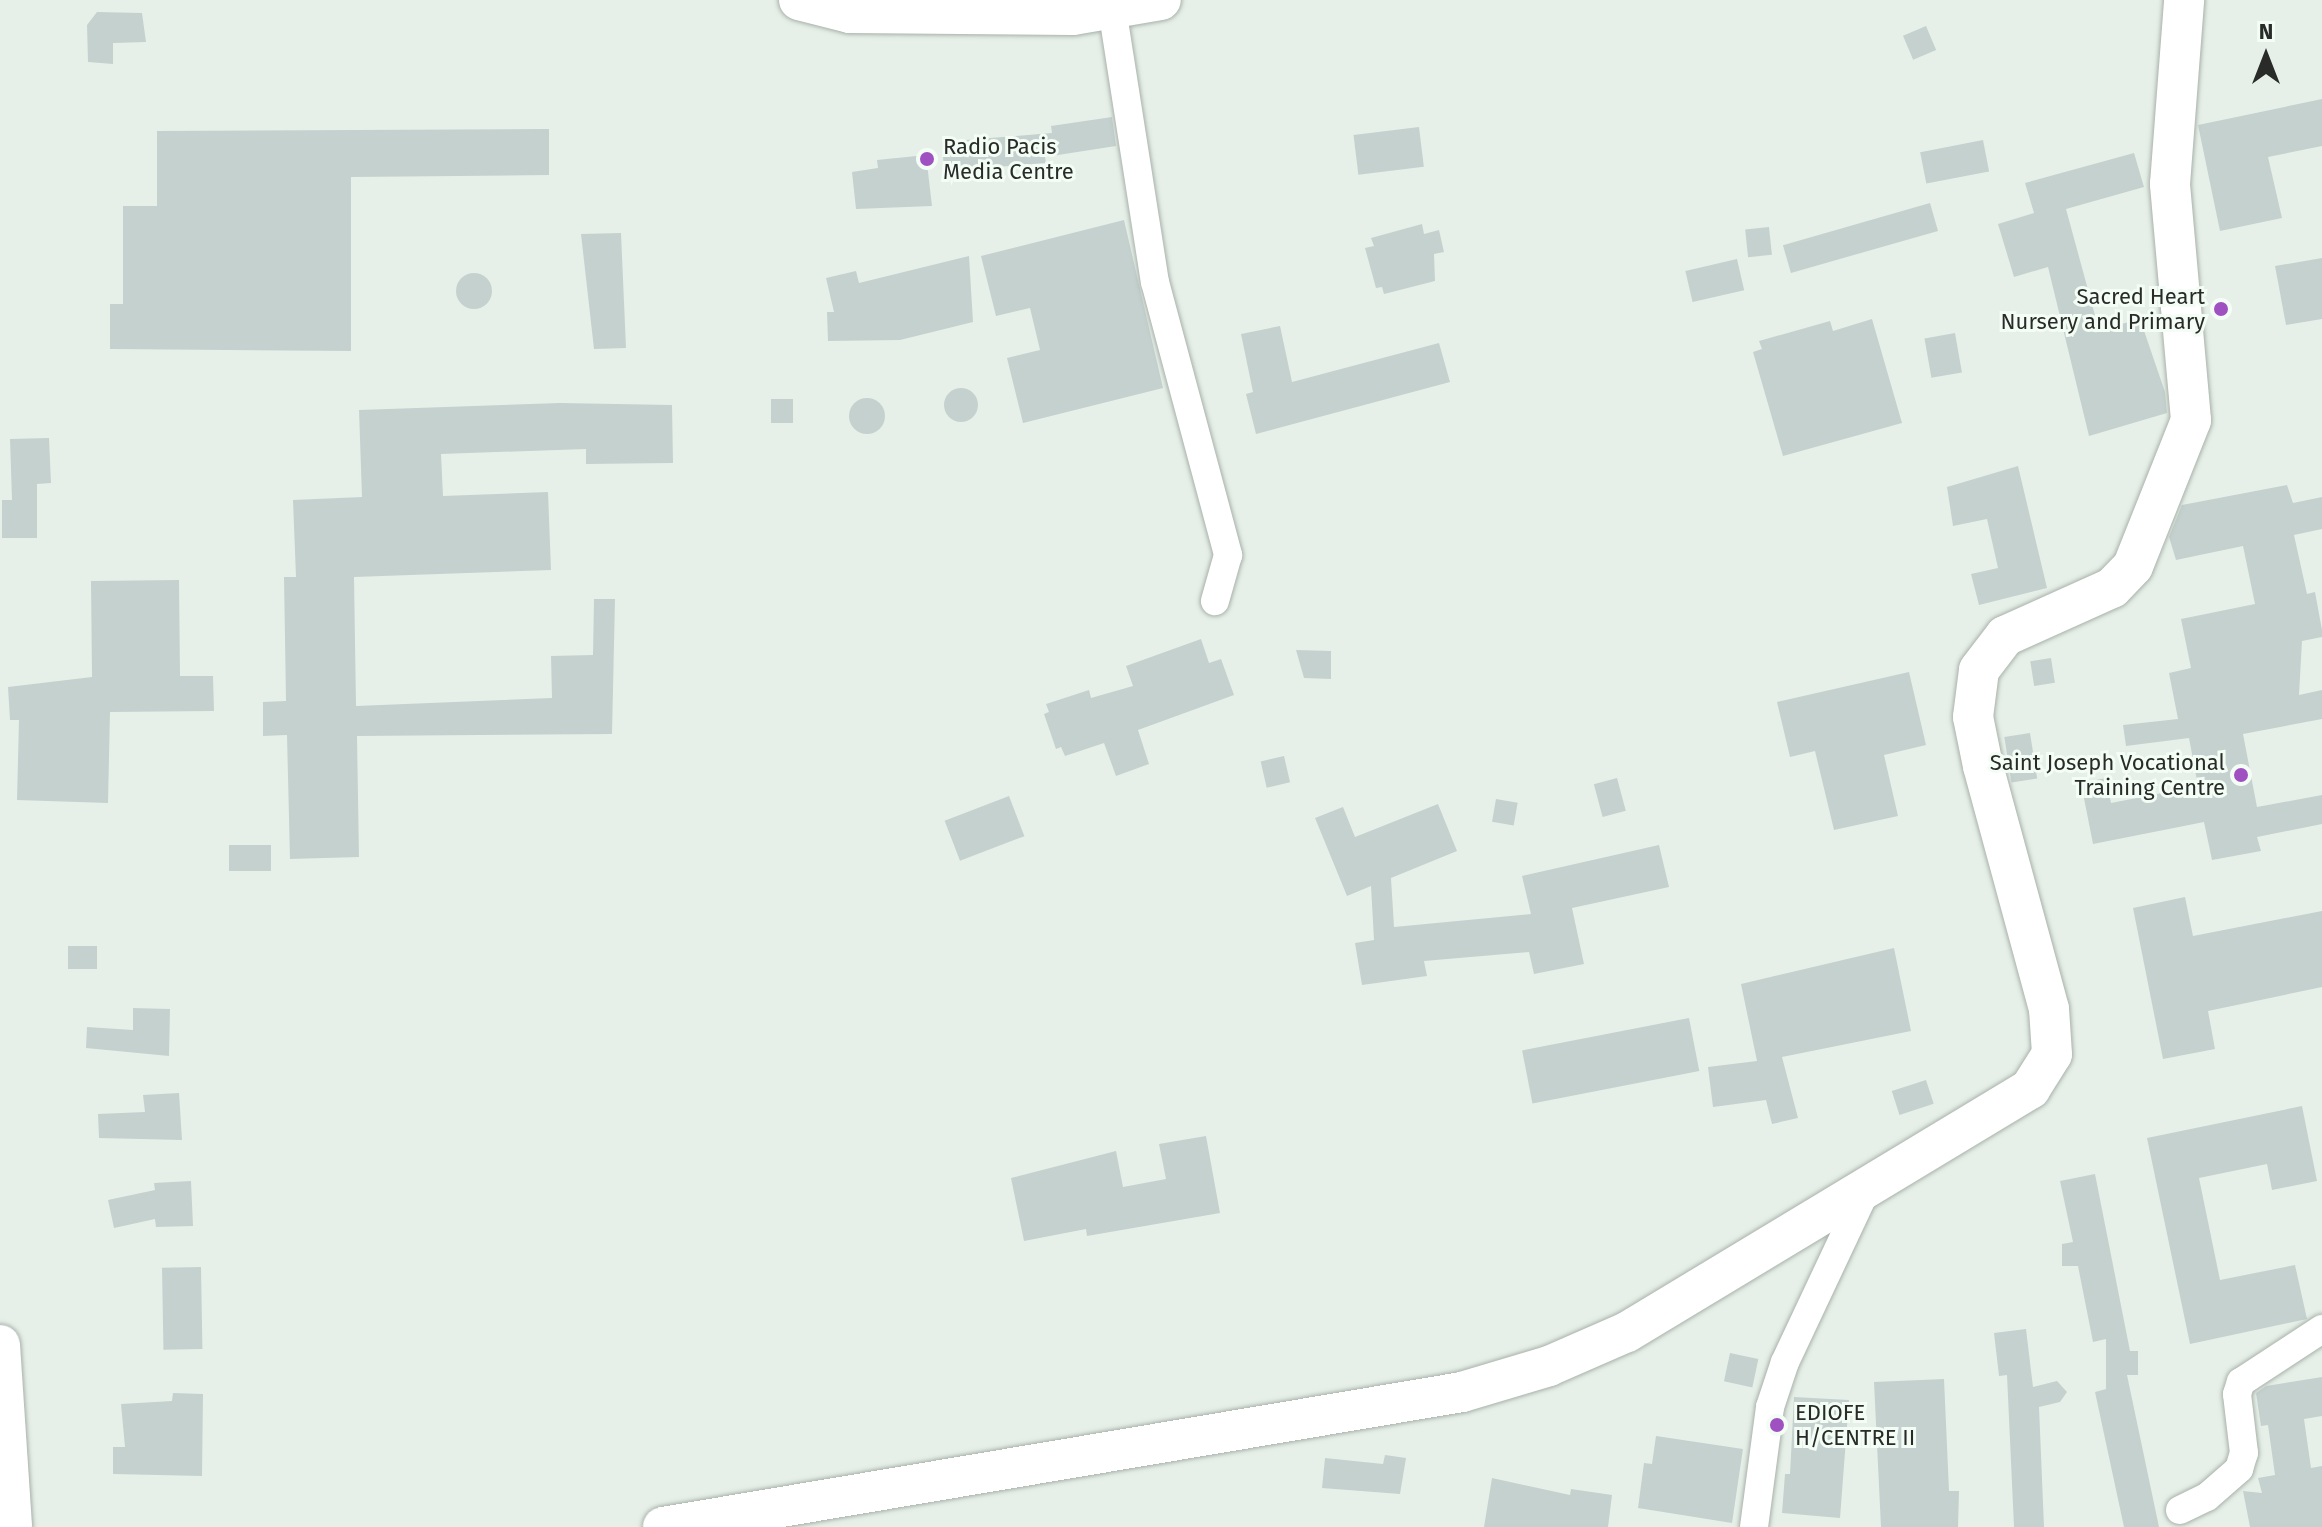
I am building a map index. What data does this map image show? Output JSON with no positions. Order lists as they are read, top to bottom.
{
  "places": [
    "Radio Pacis Media Centre",
    "Sacred Heart Nursery and Primary",
    "Saint Joseph Vocational Training Centre",
    "EDIOFE H/CENTRE II"
  ],
  "north": "top"
}
